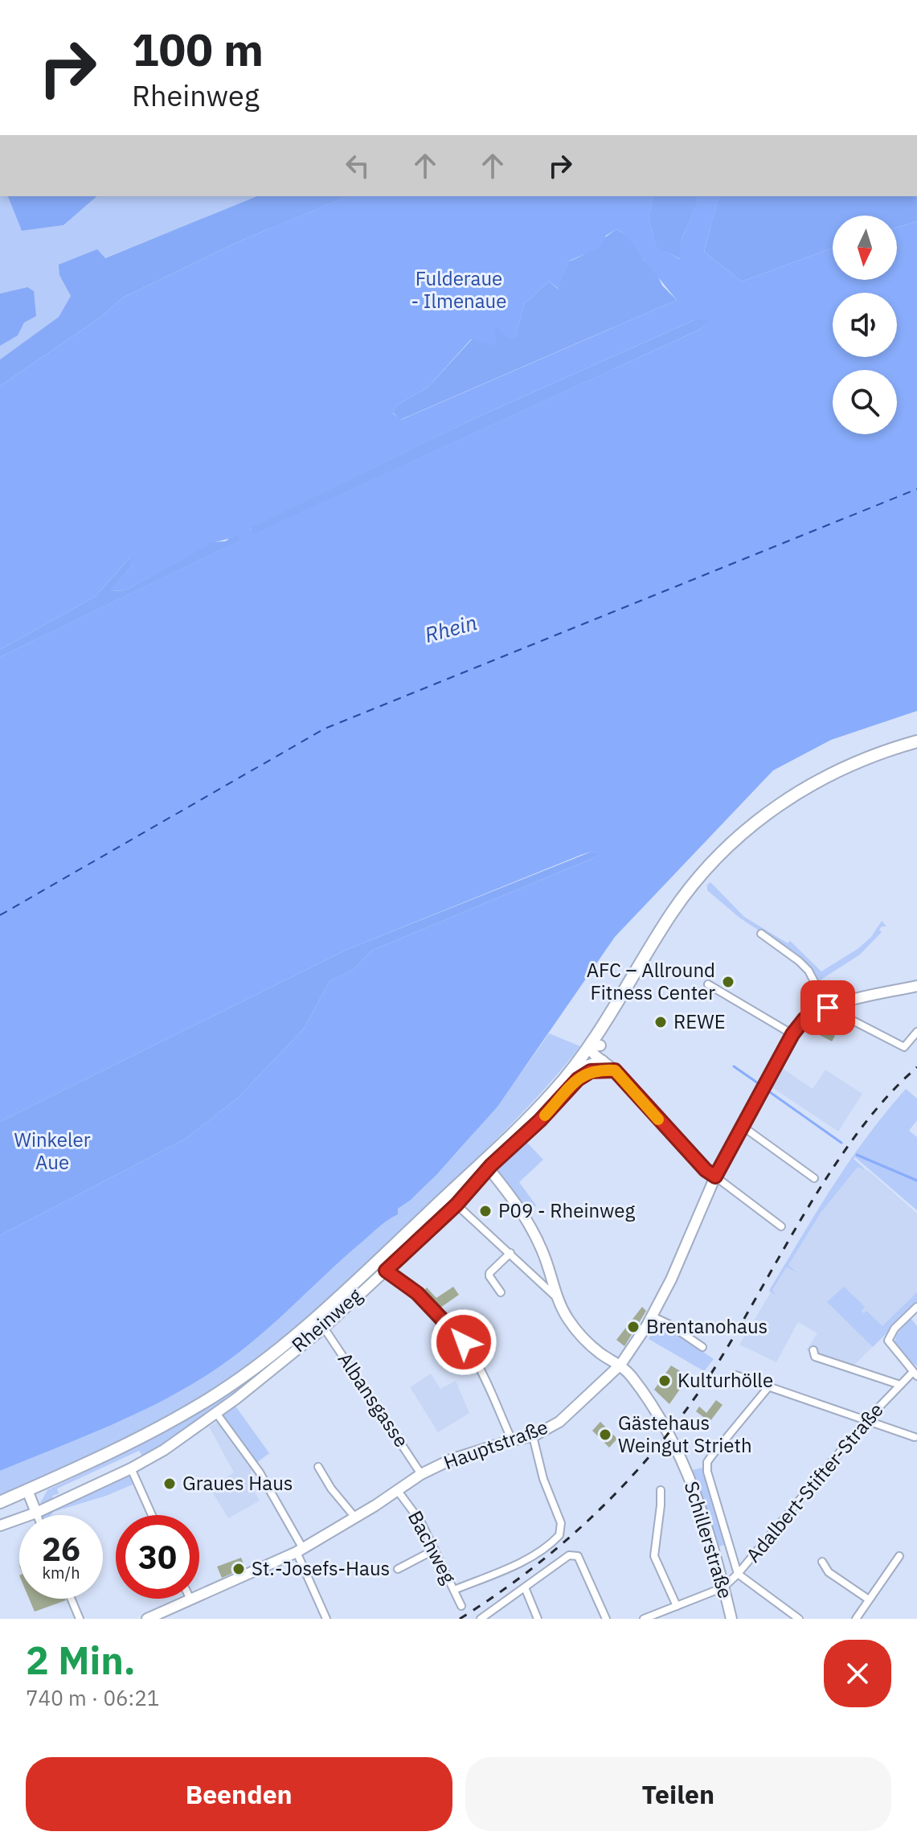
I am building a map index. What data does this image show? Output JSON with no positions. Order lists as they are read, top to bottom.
{
  "streets": {
    "street": [
      "Rheinweg",
      "Albansgasse",
      "Hauptstraße",
      "Adalbert-Stifter-Straße",
      "Schillerstraße",
      "Bachweg"
    ]
  },
  "crossings": [
    ["Rheinweg", "Albansgasse"],
    ["Rheinweg", "Schillerstraße"],
    ["Albansgasse", "Hauptstraße"],
    ["Hauptstraße", "Schillerstraße"],
    ["Hauptstraße", "Bachweg"],
    ["Adalbert-Stifter-Straße", "Schillerstraße"]
  ],
  "water": ["Rhein"],
  "parks": ["Fulderaue - Ilmenaue", "Winkeler Aue"],
  "places": [
    "AFC – Allround Fitness Center",
    "REWE",
    "P09 - Rheinweg",
    "Brentanohaus",
    "Kulturhölle",
    "Gästehaus Weingut Strieth",
    "Graues Haus",
    "St.-Josefs-Haus"
  ],
  "north": "bottom",
  "page": {
    "turn": ["100 m", "Rheinweg"],
    "speed": "26 km/h",
    "limit": "30",
    "heading": ["2 Min.", "740 m · 06:21"],
    "buttons": ["Beenden", "Teilen"]
  }
}
